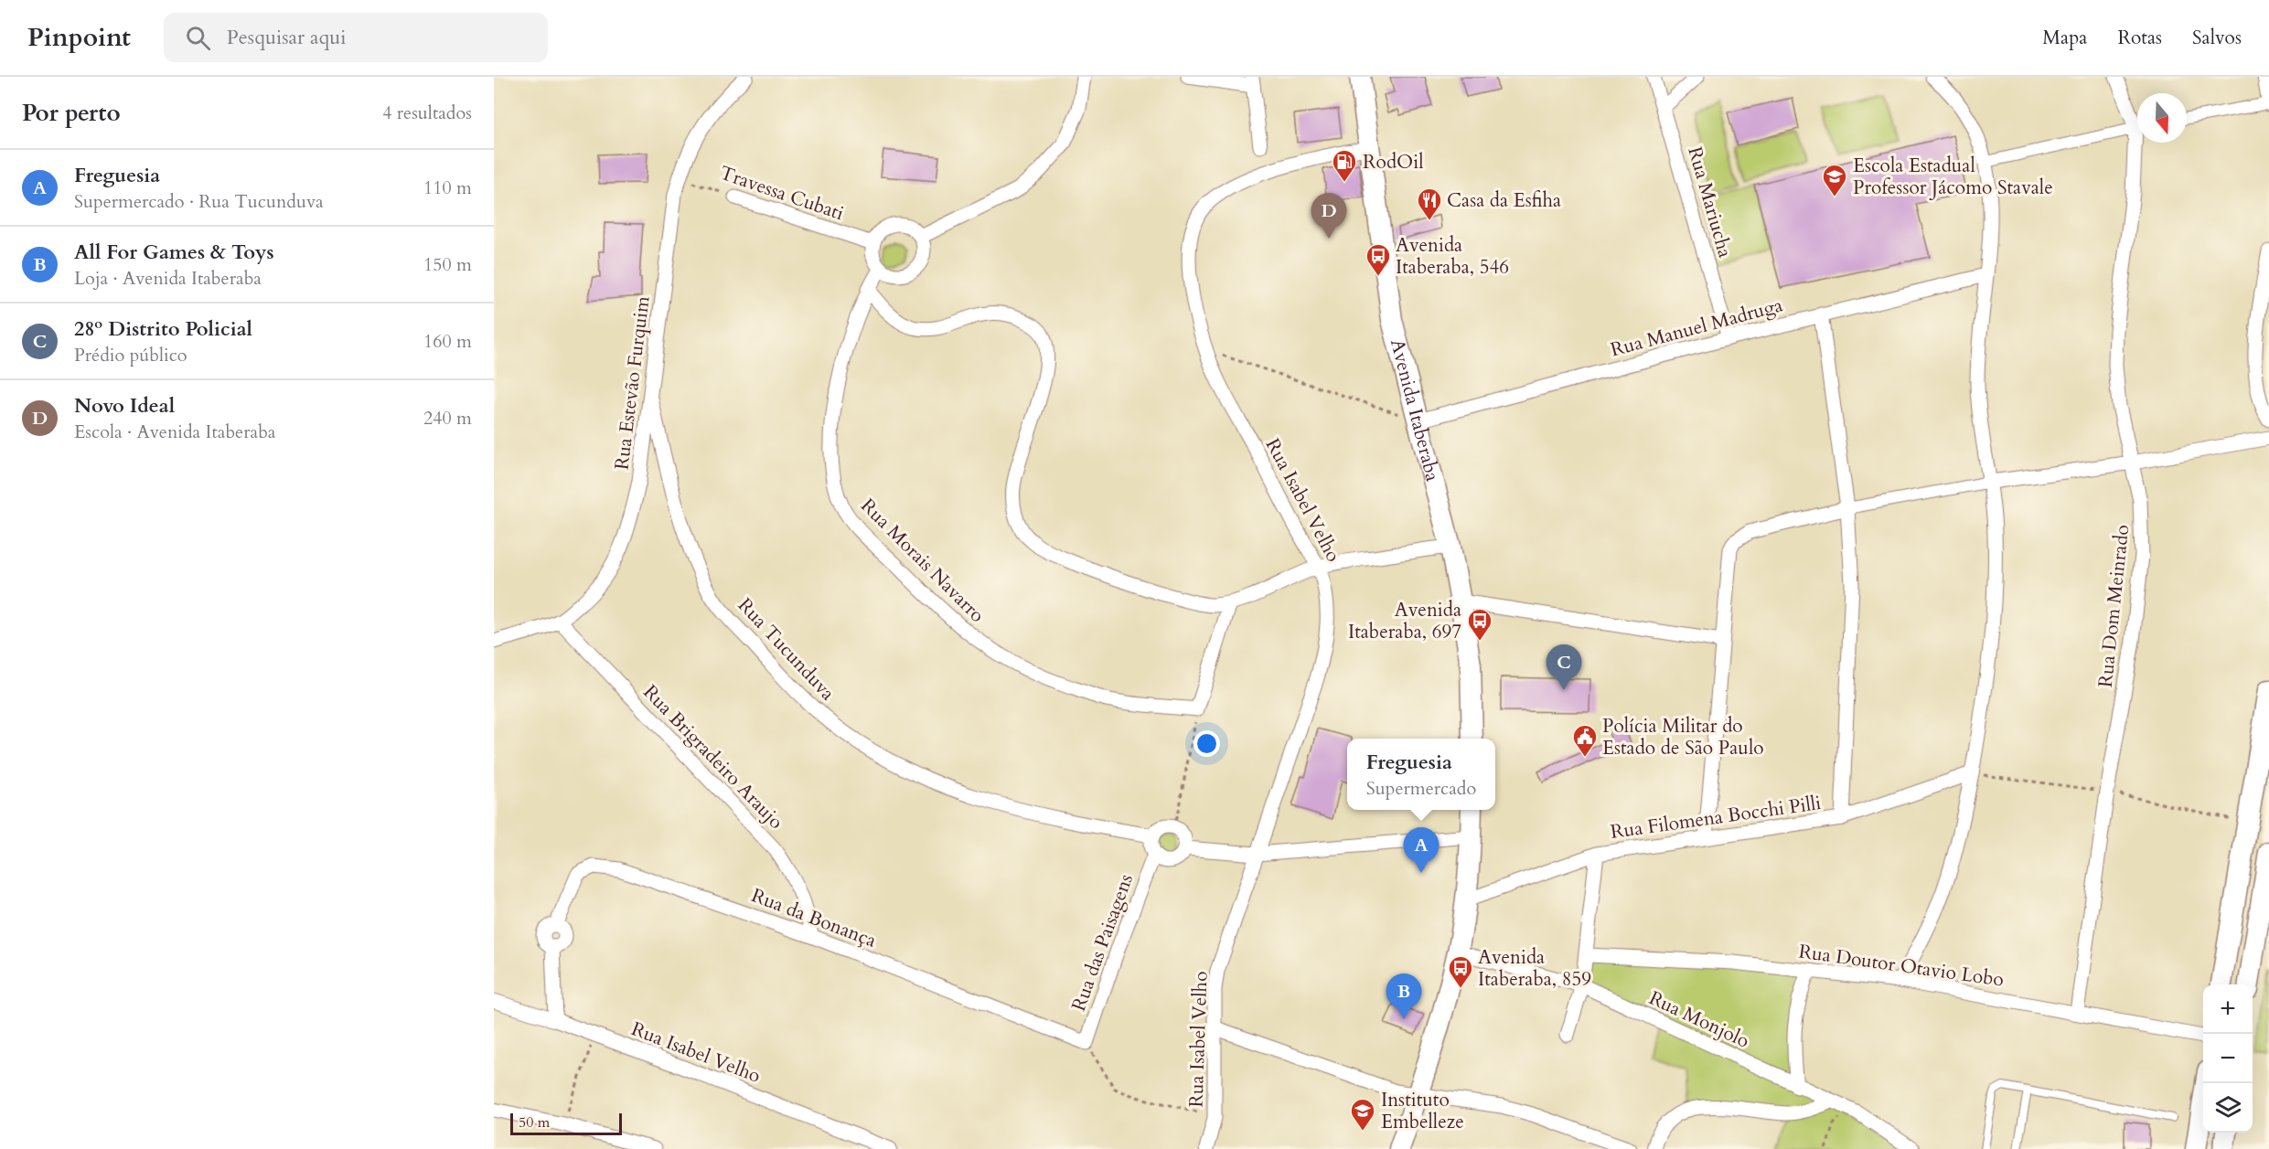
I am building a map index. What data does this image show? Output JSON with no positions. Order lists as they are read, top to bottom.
{
  "streets": {
    "main road": ["Avenida Itaberaba"],
    "street": [
      "Travessa Cubati",
      "Rua Mariucha",
      "Rua Manuel Madruga",
      "Rua Estevão Furquim",
      "Rua Isabel Velho",
      "Rua Morais Navarro",
      "Rua Dom Meinrado",
      "Rua Tucunduva",
      "Rua Brigradeiro Araujo",
      "Rua Filomena Bocchi Pilli",
      "Rua da Bonança",
      "Rua das Paisagens",
      "Rua Doutor Otavio Lobo",
      "Rua Monjolo"
    ]
  },
  "crossings": [
    ["Travessa Cubati", "Rua Estevão Furquim"],
    ["Travessa Cubati", "Rua Morais Navarro"],
    ["Rua Mariucha", "Rua Manuel Madruga"],
    ["Rua Manuel Madruga", "Avenida Itaberaba"],
    ["Rua Estevão Furquim", "Rua Tucunduva"],
    ["Rua Estevão Furquim", "Rua Brigradeiro Araujo"],
    ["Avenida Itaberaba", "Rua Isabel Velho"],
    ["Rua Isabel Velho", "Rua da Bonança"],
    ["Rua Dom Meinrado", "Rua Doutor Otavio Lobo"],
    ["Rua Tucunduva", "Rua das Paisagens"],
    ["Rua Brigradeiro Araujo", "Rua da Bonança"],
    ["Rua da Bonança", "Rua das Paisagens"]
  ],
  "places": {
    "fuel station": ["RodOil"],
    "school or university": ["Escola Estadual Professor Jácomo Stavale", "Instituto Embelleze"],
    "restaurant": ["Casa da Esfiha"],
    "bus stop": ["Avenida Itaberaba, 546", "Avenida Itaberaba, 697", "Avenida Itaberaba, 859"],
    "public building": ["Polícia Militar do Estado de São Paulo"]
  },
  "scale_bar": "50 m",
  "north": "bottom",
  "page": {
    "header": "Pinpoint",
    "search": "Pesquisar aqui",
    "nav": ["Mapa", "Rotas", "Salvos"],
    "heading": ["Por perto", "4 resultados"],
    "list": [
      {
        "mark": "A",
        "name": "Freguesia",
        "note": "Supermercado · Rua Tucunduva",
        "value": "110 m"
      },
      {
        "mark": "B",
        "name": "All For Games & Toys",
        "note": "Loja · Avenida Itaberaba",
        "value": "150 m"
      },
      {
        "mark": "C",
        "name": "28º Distrito Policial",
        "note": "Prédio público",
        "value": "160 m"
      },
      {
        "mark": "D",
        "name": "Novo Ideal",
        "note": "Escola · Avenida Itaberaba",
        "value": "240 m"
      }
    ],
    "pins": [
      "D",
      "C",
      "A",
      "B"
    ],
    "popup": ["Freguesia", "Supermercado"],
    "map_buttons": ["+", "−"],
    "scale": "50 m"
  }
}
